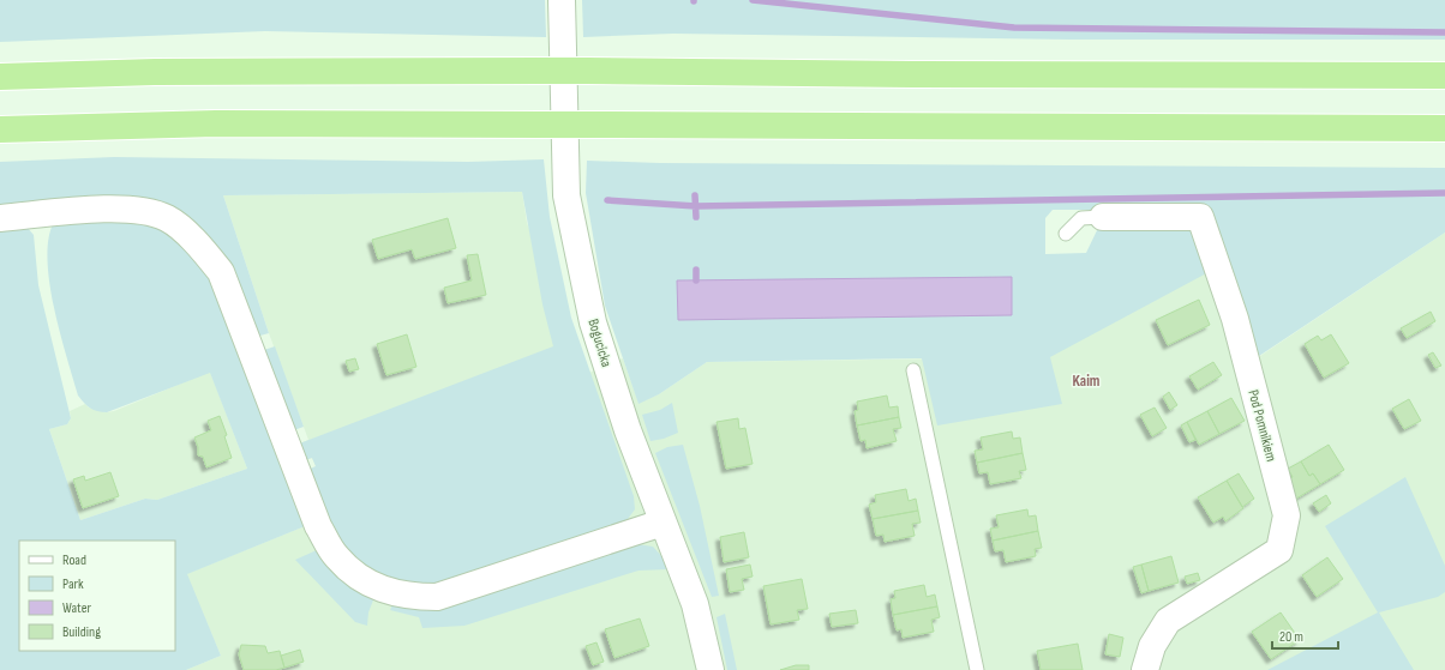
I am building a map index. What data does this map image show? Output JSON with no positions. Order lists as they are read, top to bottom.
{
  "streets": {
    "street": ["Bogucicka", "Pod Pomnikiem"]
  },
  "districts": ["Kaim"],
  "legend": [
    "Road",
    "Park",
    "Water",
    "Building"
  ],
  "scale_bar": "20 m"
}
